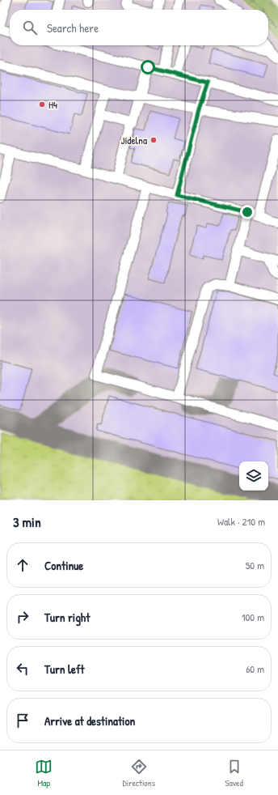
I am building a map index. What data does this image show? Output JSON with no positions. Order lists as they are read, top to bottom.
{
  "places": ["H4", "Jídelna"],
  "page": {
    "search": "Search here",
    "heading": ["3 min", "Walk · 210 m"],
    "list": [
      ["Continue", "50 m"],
      ["Turn right", "100 m"],
      ["Turn left", "60 m"],
      "Arrive at destination"
    ],
    "nav": ["Map", "Directions", "Saved"]
  }
}
